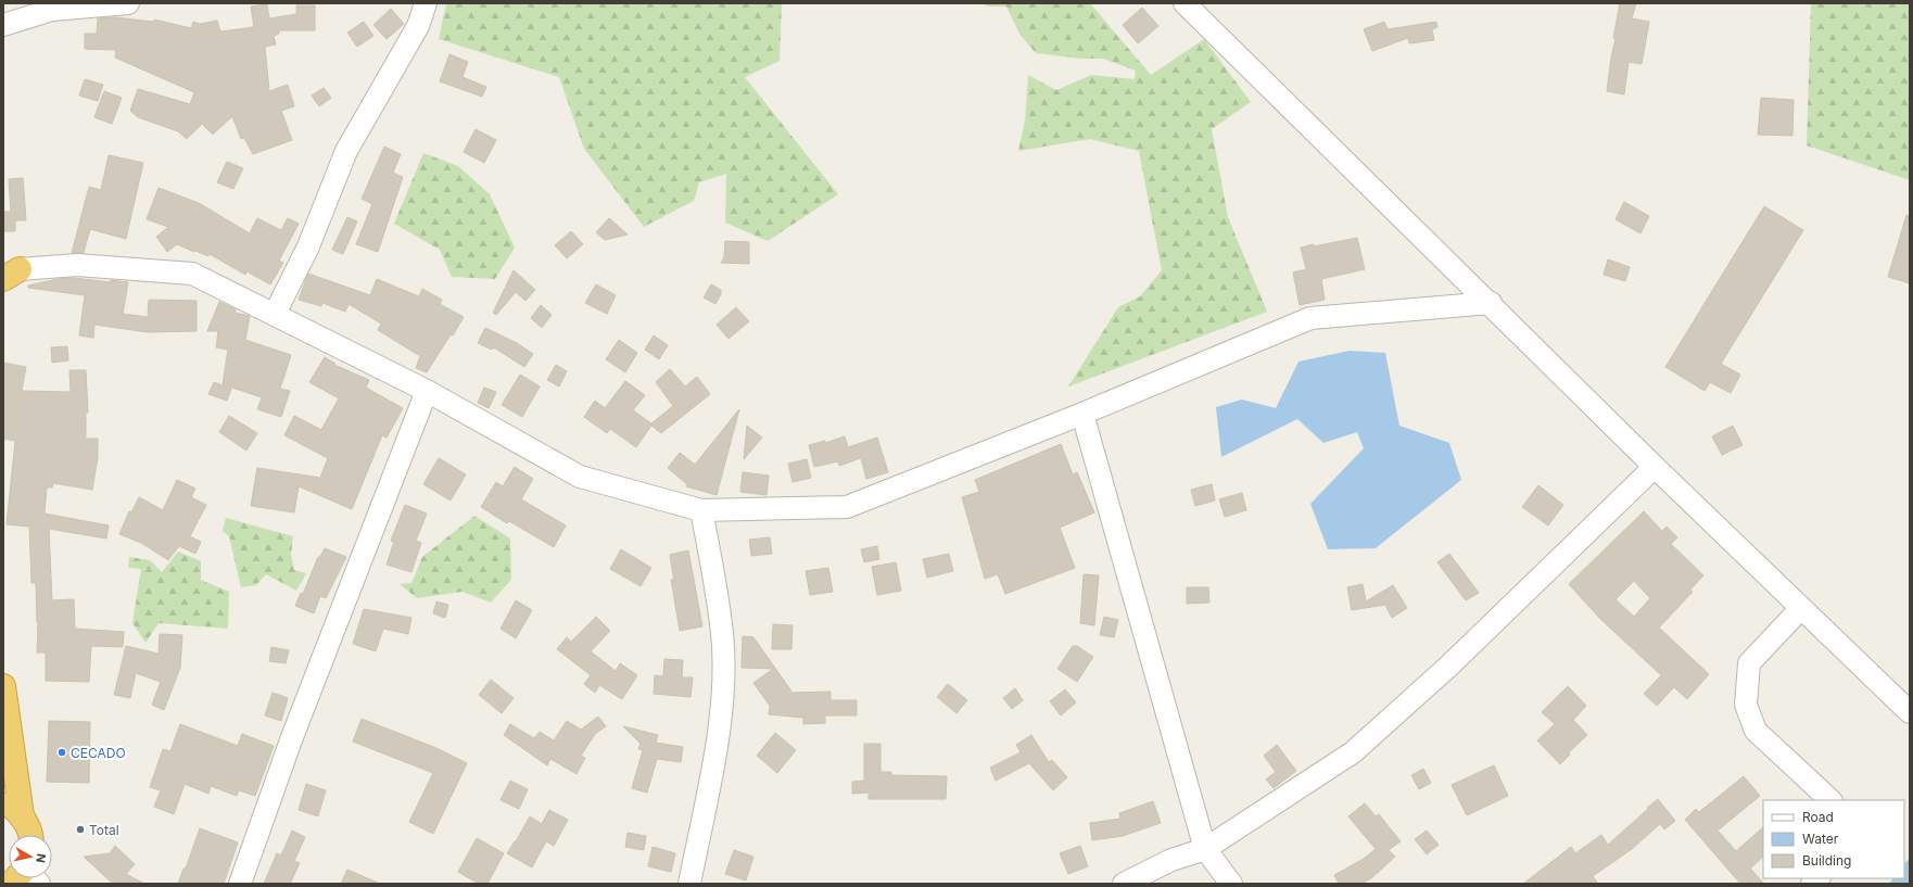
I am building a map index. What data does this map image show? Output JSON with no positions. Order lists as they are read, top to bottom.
{
  "places": ["CECADO", "Total"],
  "legend": ["Road", "Water", "Building"],
  "north": "right"
}
